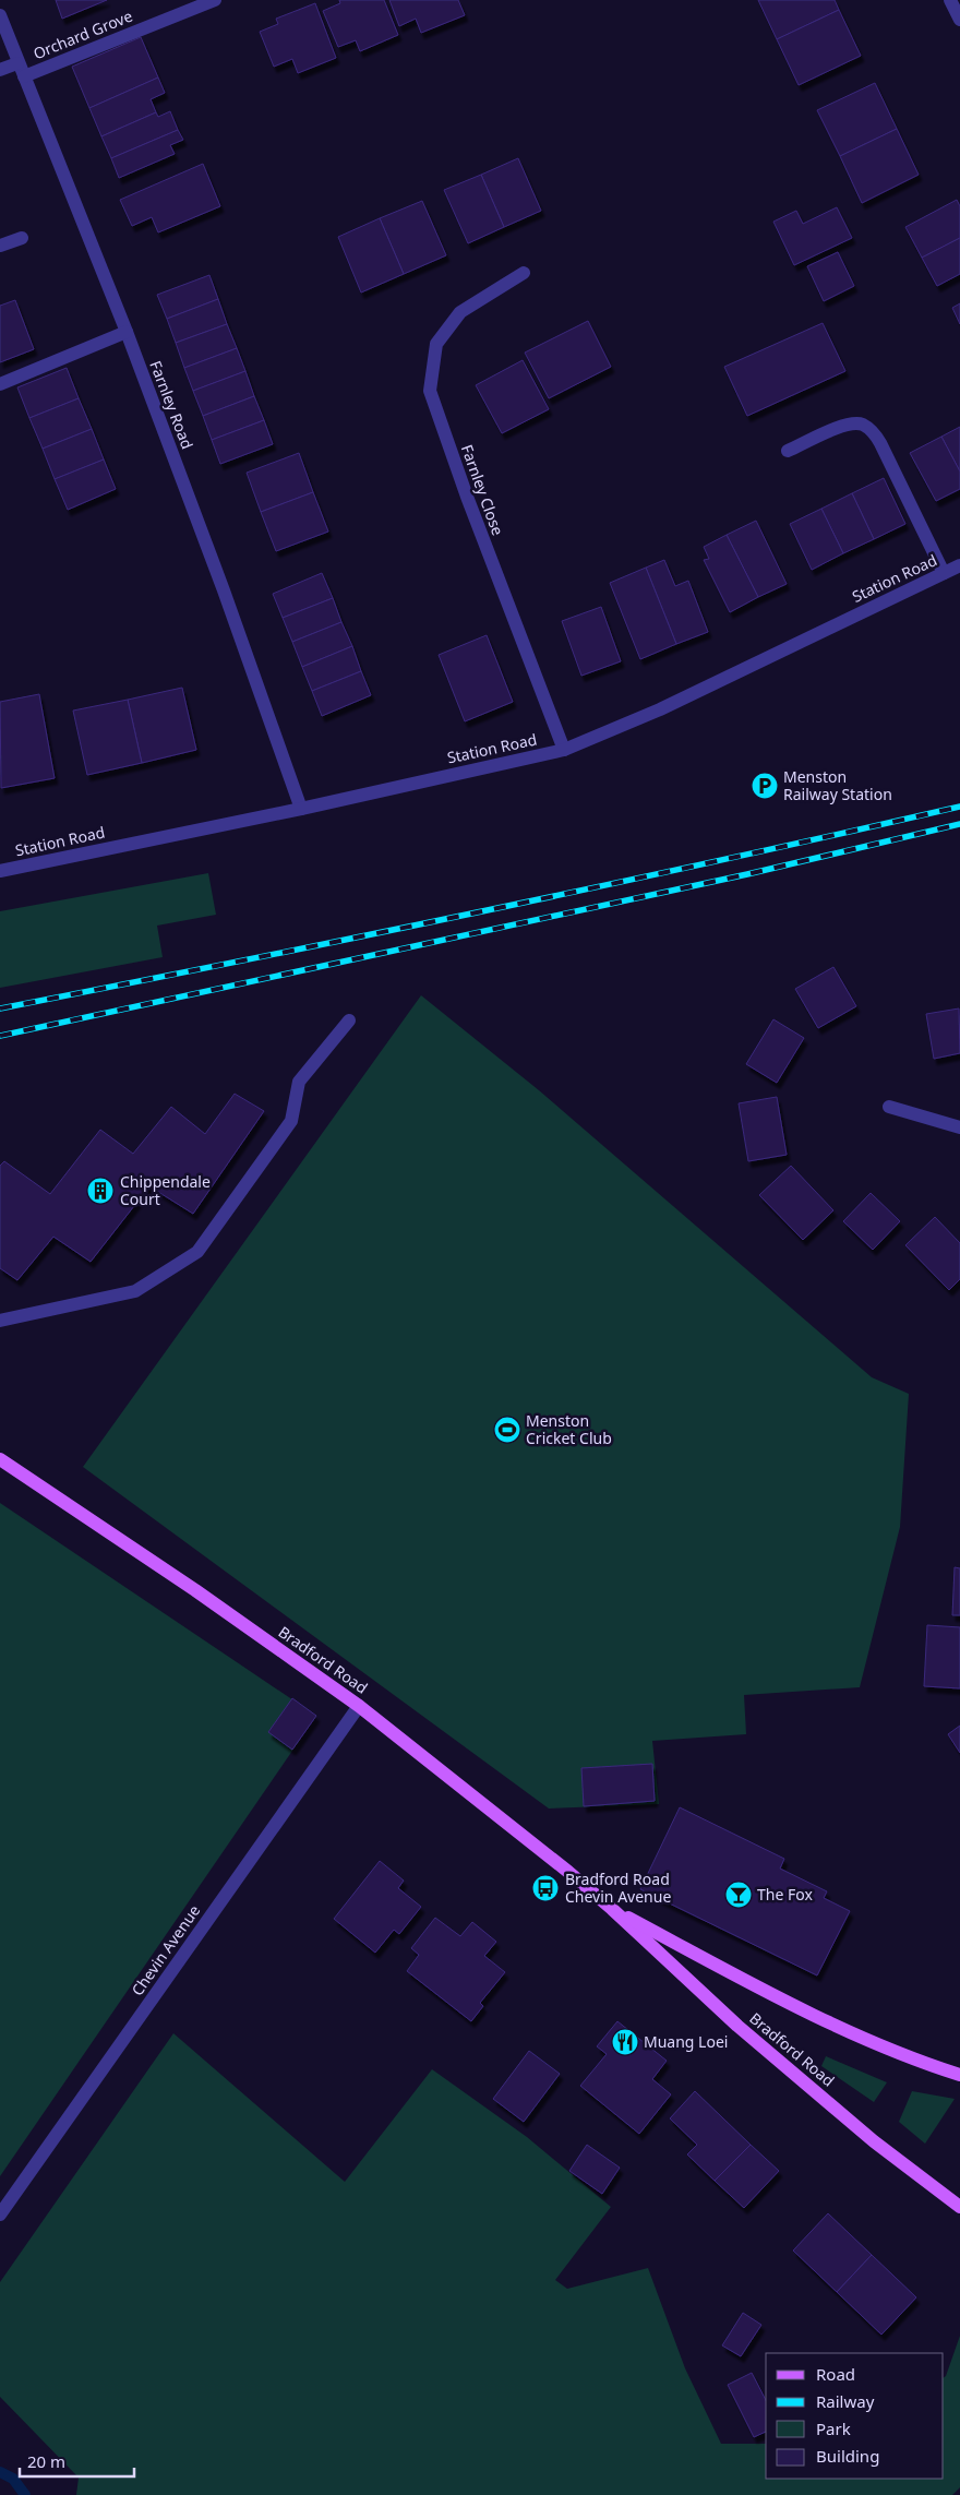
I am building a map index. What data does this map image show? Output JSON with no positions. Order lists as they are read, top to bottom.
{
  "streets": {
    "main road": ["Bradford Road"],
    "street": [
      "Orchard Grove",
      "Farnley Road",
      "Farnley Close",
      "Station Road",
      "Chevin Avenue"
    ]
  },
  "crossings": [
    ["Orchard Grove", "Farnley Road"],
    ["Farnley Road", "Station Road"],
    ["Farnley Close", "Station Road"],
    ["Bradford Road", "Chevin Avenue"]
  ],
  "places": {
    "parking": ["Menston Railway Station"],
    "building": ["Chippendale Court"],
    "sports": ["Menston Cricket Club"],
    "bus stop": ["Bradford Road Chevin Avenue"],
    "bar": ["The Fox"],
    "restaurant": ["Muang Loei"]
  },
  "legend": [
    "Road",
    "Railway",
    "Park",
    "Building"
  ],
  "scale_bar": "20 m"
}
